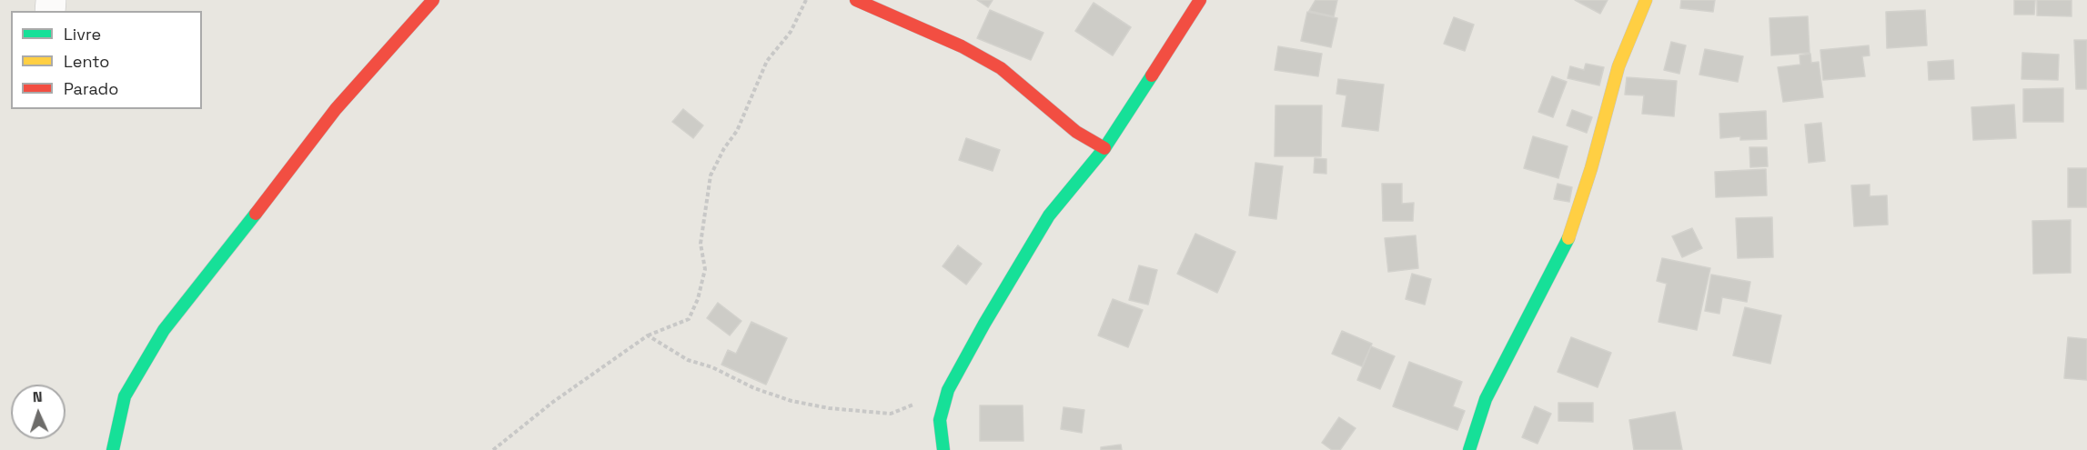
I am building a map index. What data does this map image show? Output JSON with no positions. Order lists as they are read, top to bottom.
{
  "legend": ["Livre", "Lento", "Parado"],
  "north": "top"
}
